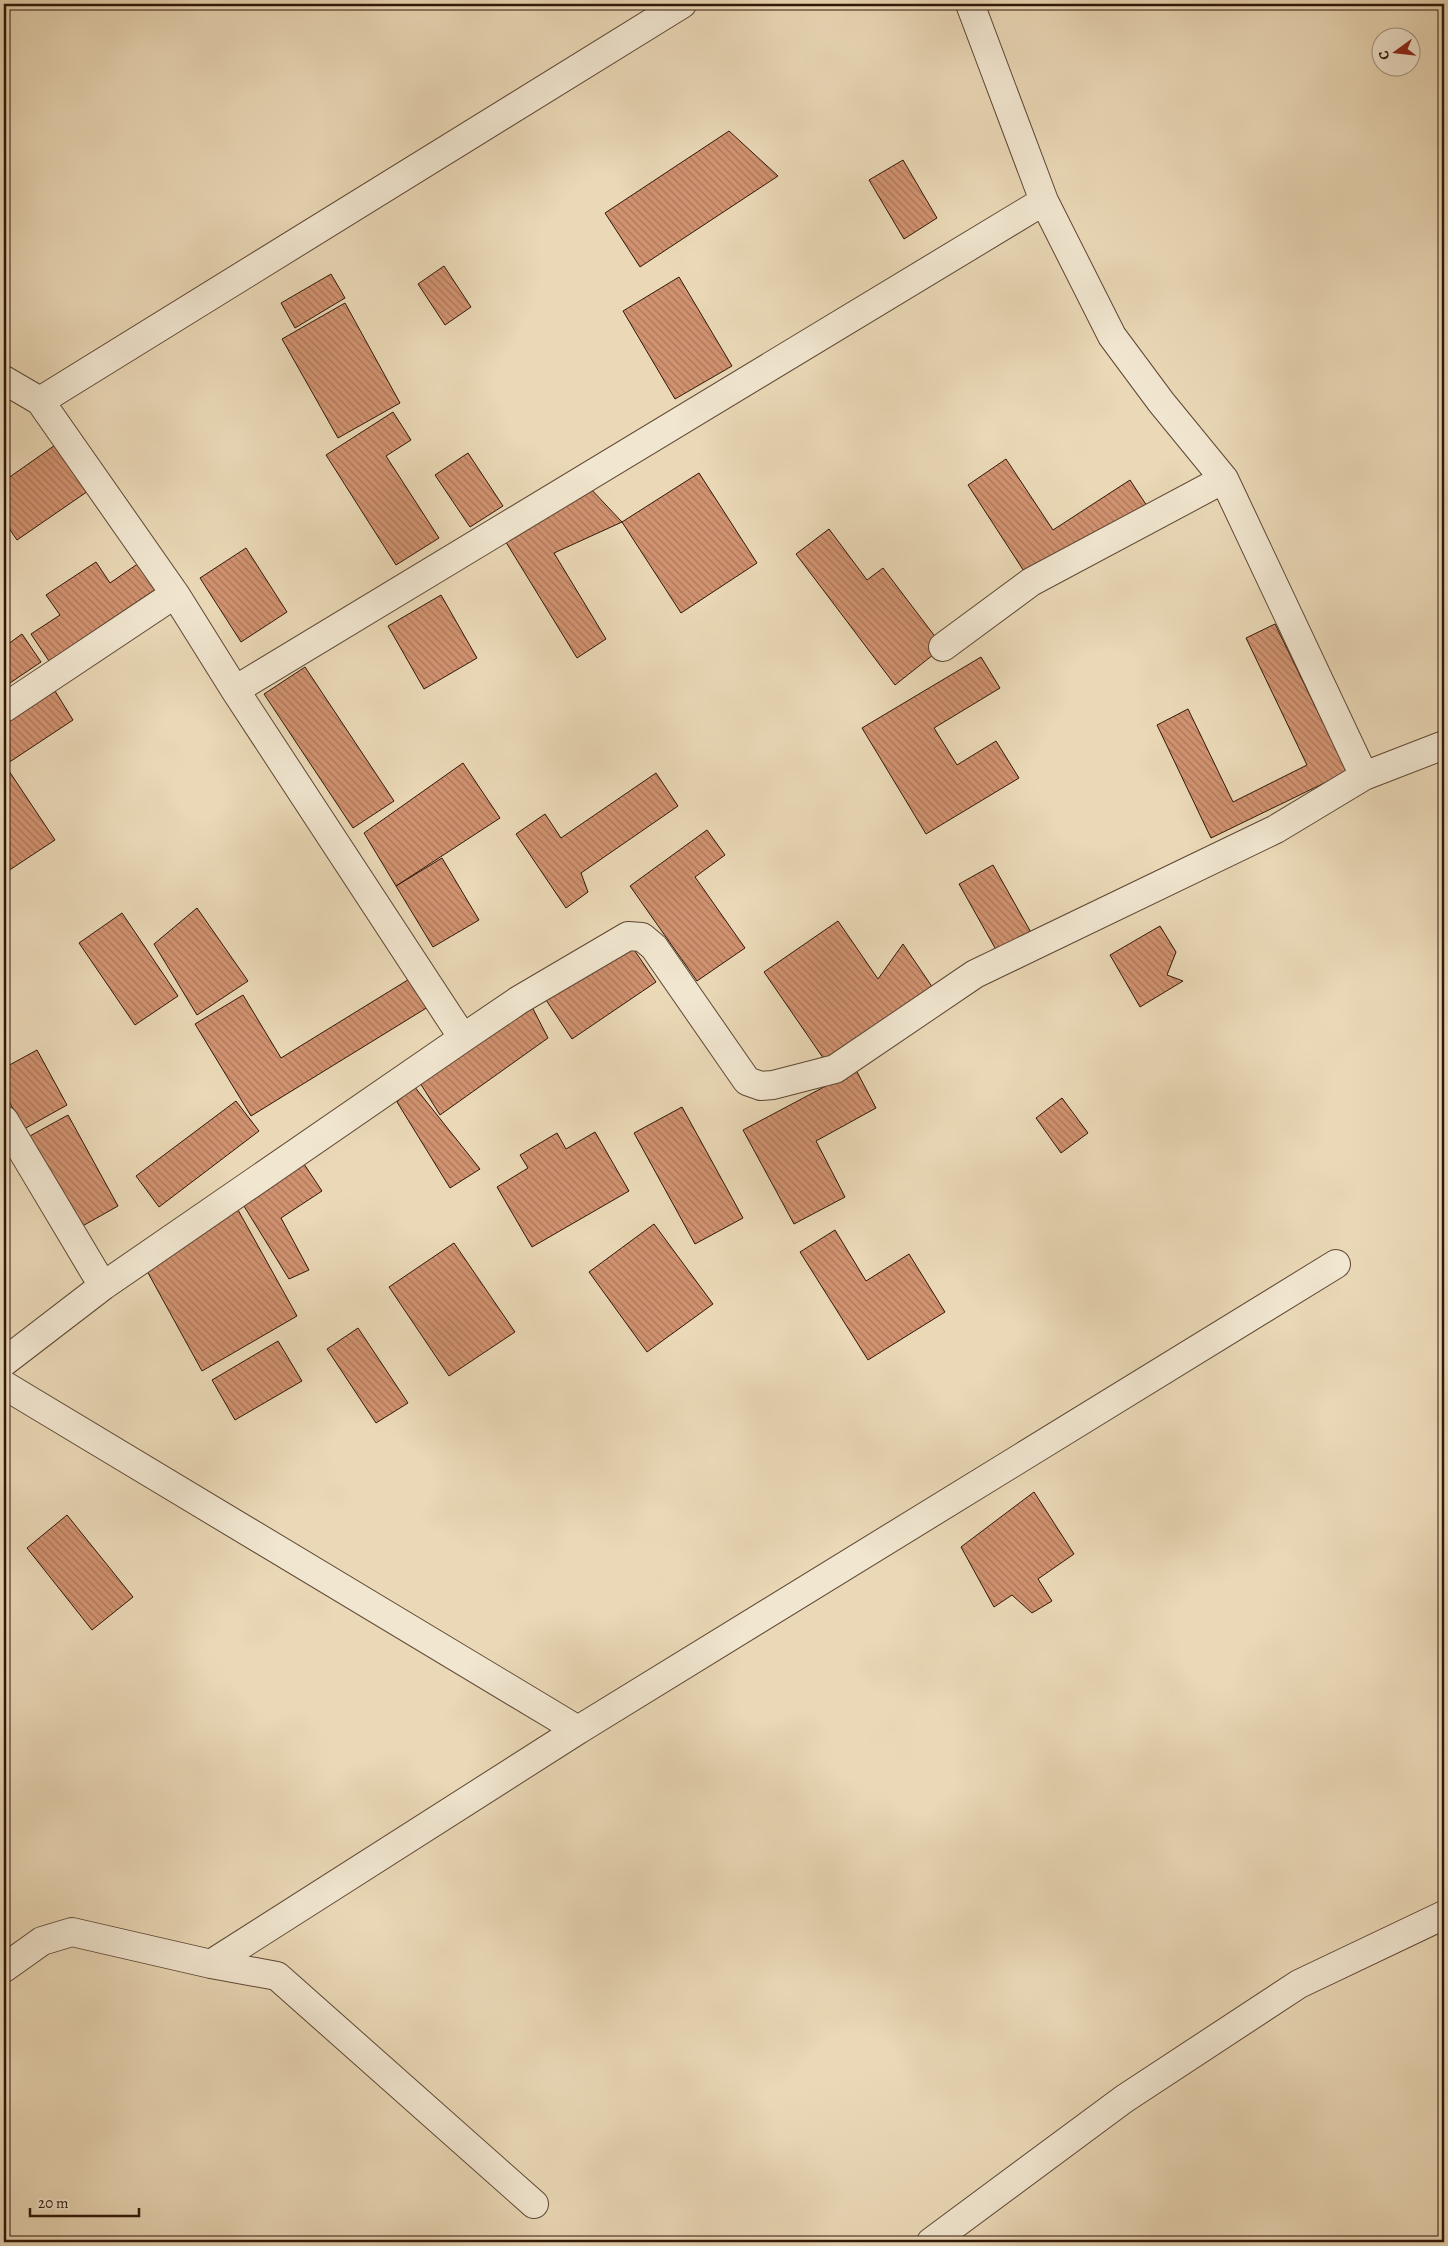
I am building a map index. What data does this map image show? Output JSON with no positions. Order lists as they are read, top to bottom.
{
  "scale_bar": "20 m",
  "north": "left"
}
